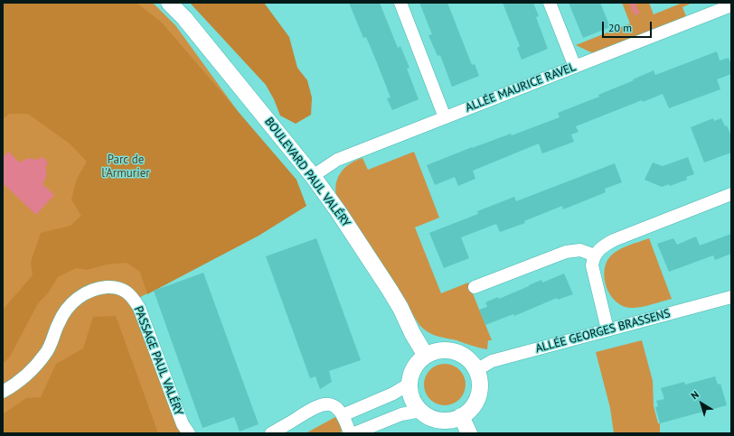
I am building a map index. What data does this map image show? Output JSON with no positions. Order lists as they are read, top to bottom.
{
  "streets": {
    "street": [
      "ALLÉE MAURICE RAVEL",
      "BOULEVARD PAUL VALÉRY",
      "ALLÉE GEORGES BRASSENS",
      "PASSAGE PAUL VALÉRY"
    ]
  },
  "crossings": [
    ["ALLÉE MAURICE RAVEL", "BOULEVARD PAUL VALÉRY"],
    ["BOULEVARD PAUL VALÉRY", "ALLÉE GEORGES BRASSENS"]
  ],
  "parks": ["Parc de l'Armurier"],
  "scale_bar": "20 m",
  "north": "top left"
}
